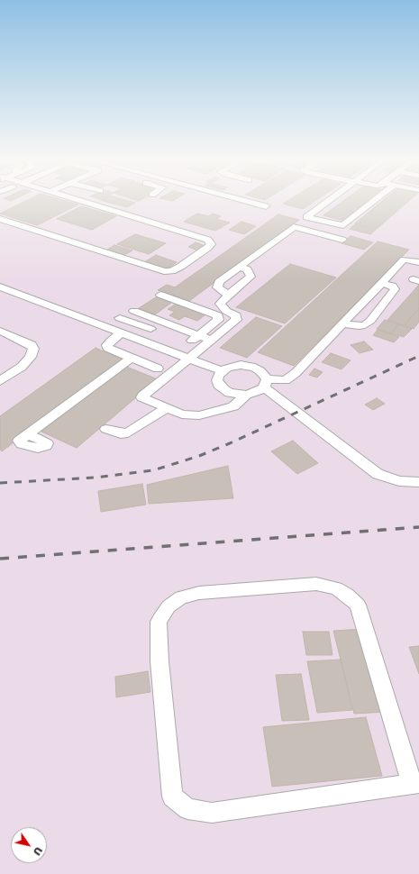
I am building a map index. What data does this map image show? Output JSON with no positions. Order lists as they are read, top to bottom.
{
  "north": "bottom right"
}
